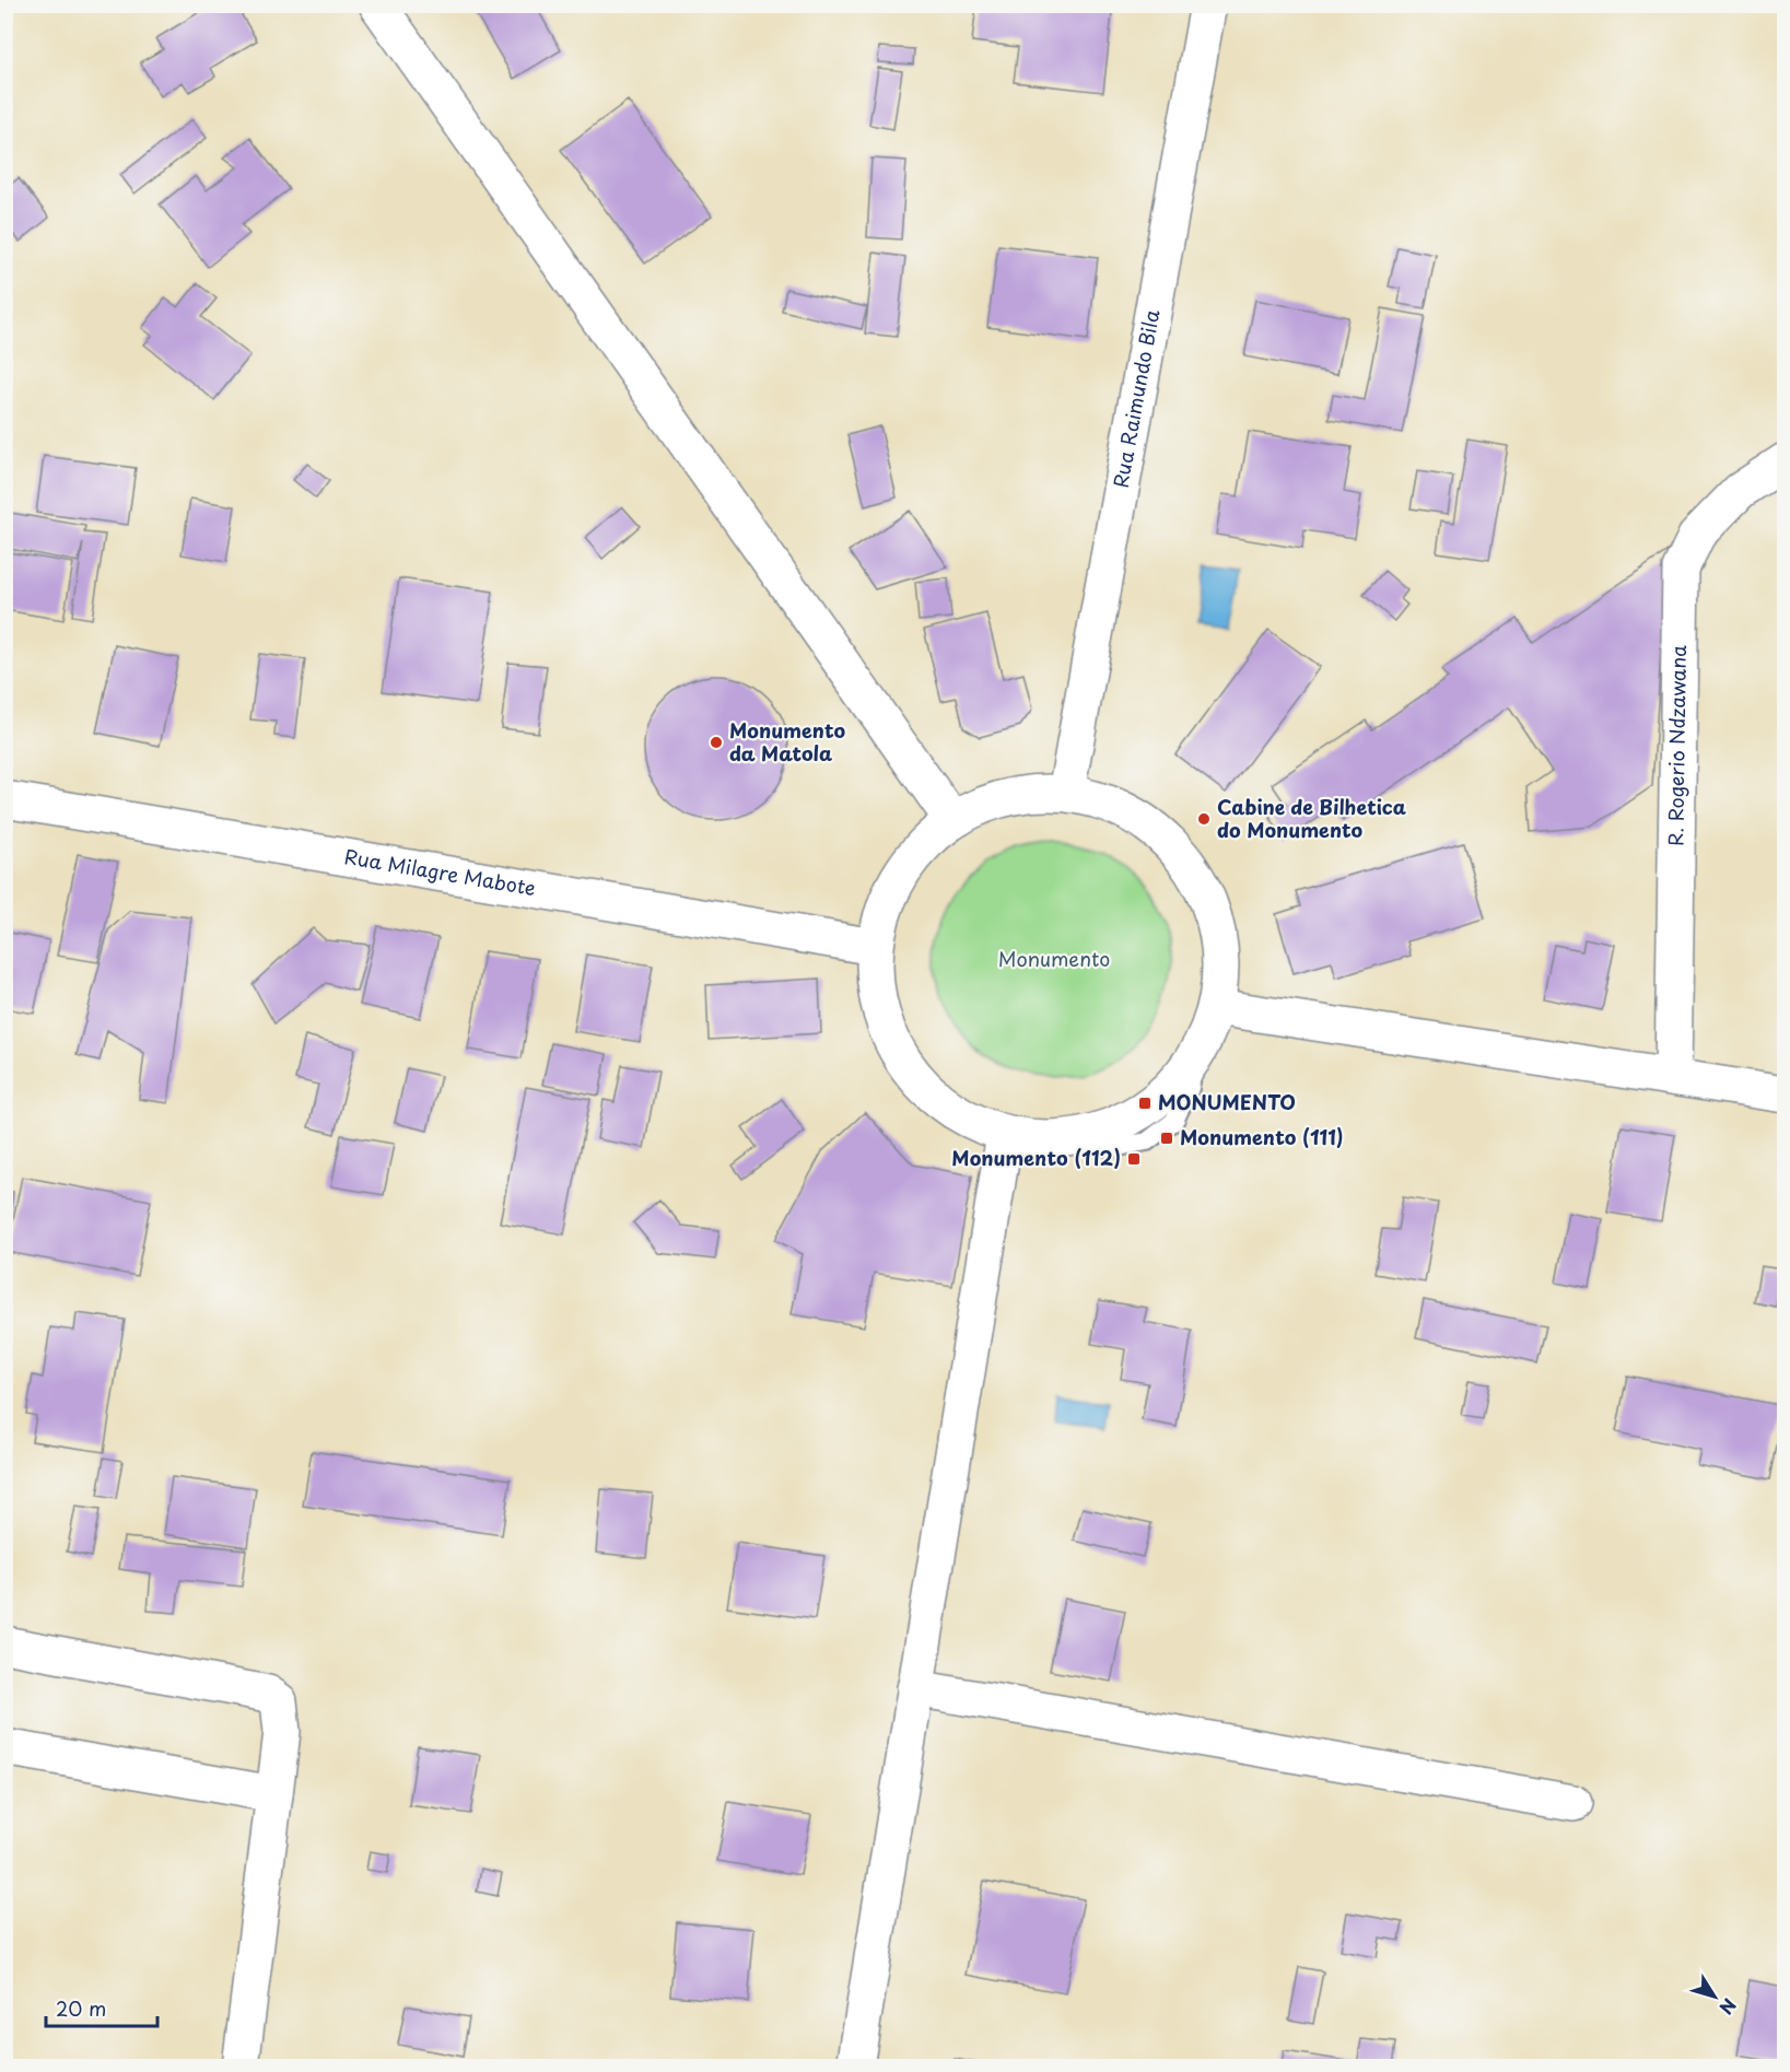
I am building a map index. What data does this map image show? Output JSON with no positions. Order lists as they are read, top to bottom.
{
  "streets": {
    "street": ["Rua Raimundo Bila", "R. Rogerio Ndzawana", "Rua Milagre Mabote"]
  },
  "parks": ["Monumento"],
  "places": {
    "other": ["Monumento da Matola", "Cabine de Bilhetica do Monumento"],
    "transit": ["MONUMENTO", "Monumento (111)", "Monumento (112)"]
  },
  "scale_bar": "20 m",
  "north": "bottom right"
}
